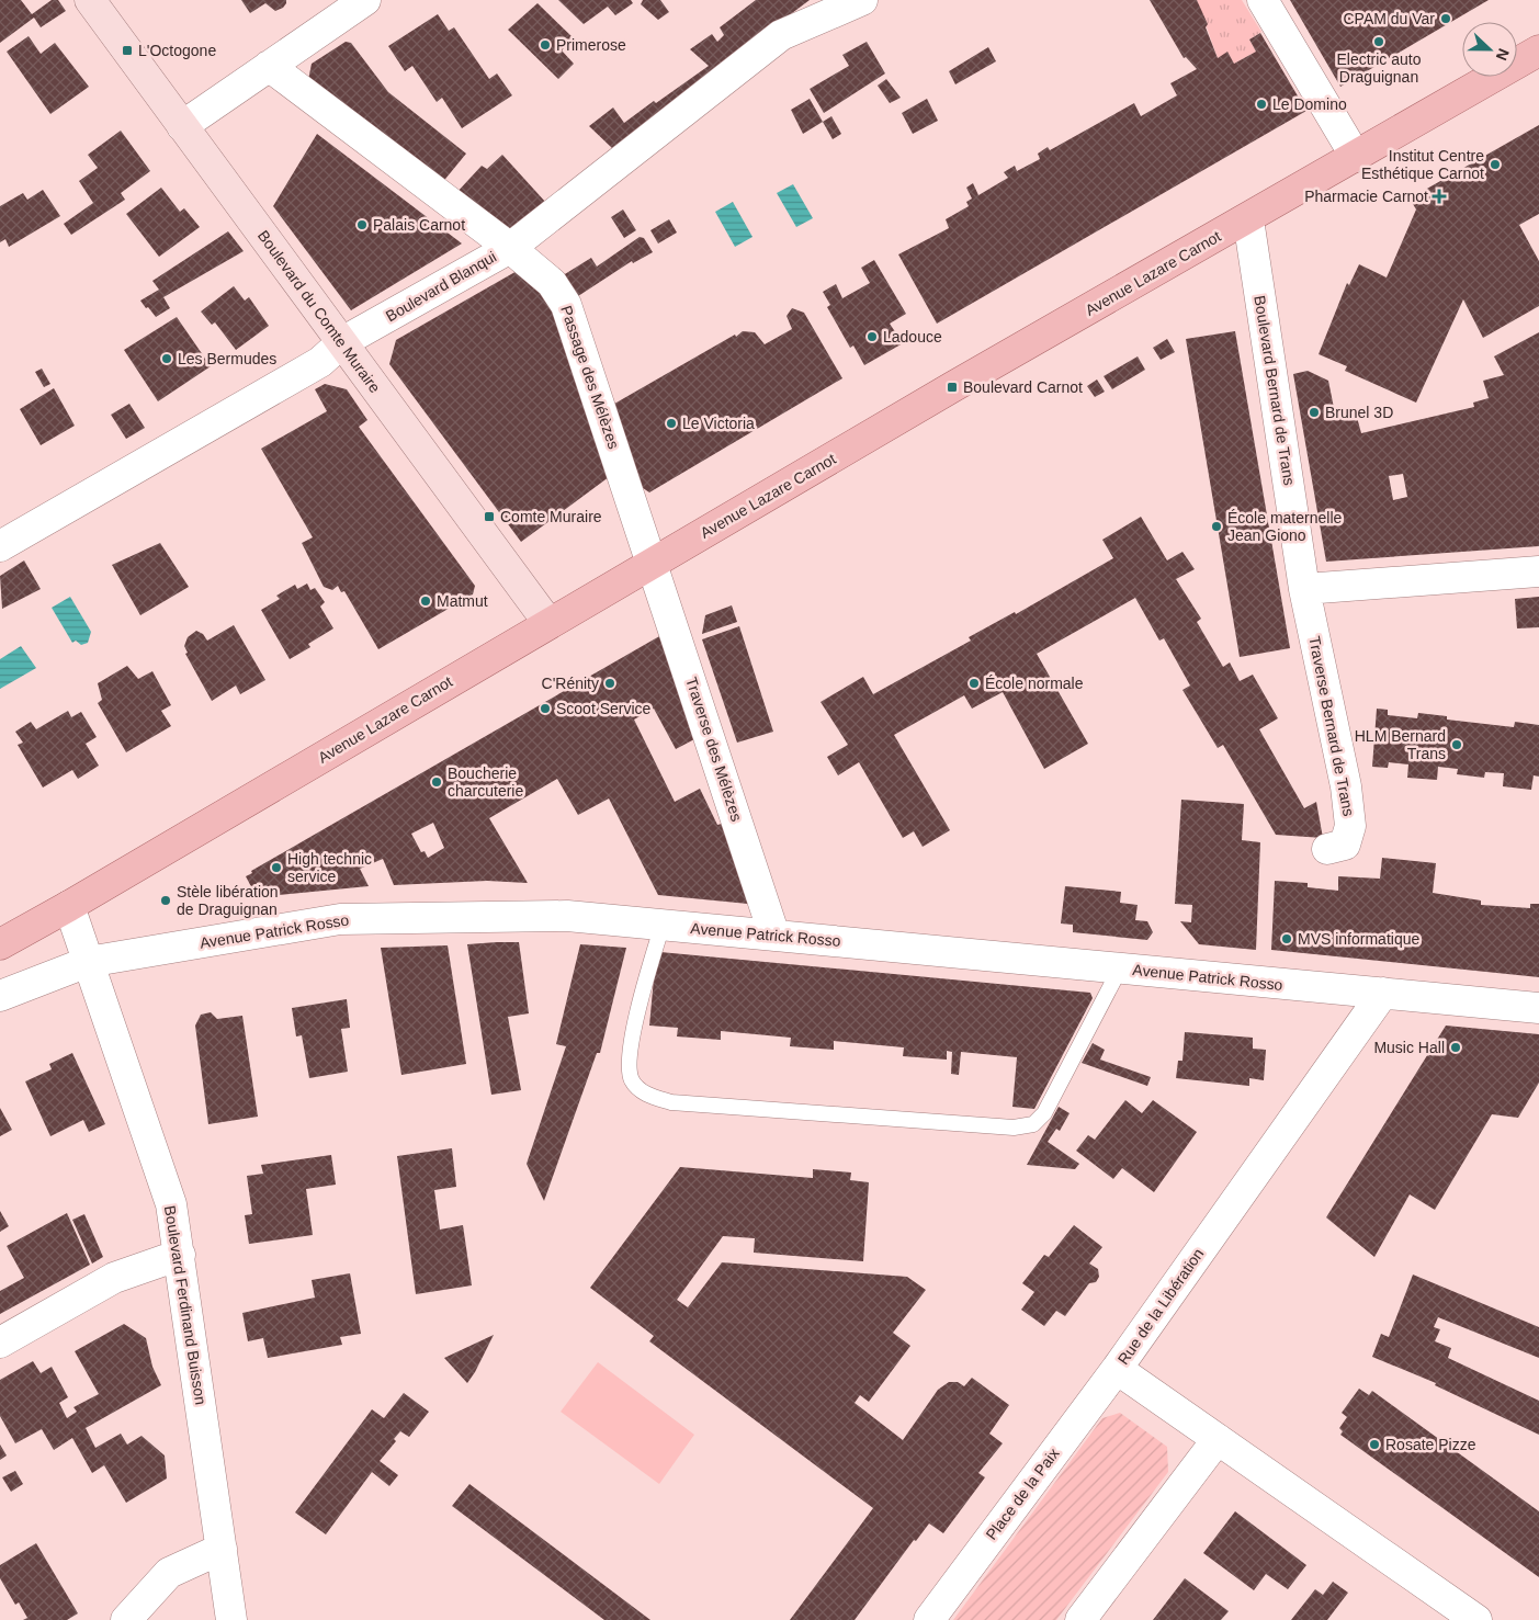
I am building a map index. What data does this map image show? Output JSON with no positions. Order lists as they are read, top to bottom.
{
  "streets": {
    "main road": ["Avenue Lazare Carnot"],
    "street": [
      "Boulevard Blanqui",
      "Boulevard du Comte Muraire",
      "Passage des Mélèzes",
      "Boulevard Bernard de Trans",
      "Traverse Bernard de Trans",
      "Traverse des Mélèzes",
      "Avenue Patrick Rosso",
      "Boulevard Ferdinand Buisson",
      "Rue de la Libération",
      "Place de la Paix"
    ]
  },
  "crossings": [
    ["Avenue Lazare Carnot", "Boulevard du Comte Muraire"],
    ["Avenue Lazare Carnot", "Passage des Mélèzes"],
    ["Avenue Lazare Carnot", "Boulevard Bernard de Trans"],
    ["Avenue Lazare Carnot", "Traverse des Mélèzes"],
    ["Avenue Lazare Carnot", "Boulevard Ferdinand Buisson"],
    ["Boulevard Blanqui", "Boulevard du Comte Muraire"],
    ["Boulevard Blanqui", "Passage des Mélèzes"],
    ["Passage des Mélèzes", "Traverse des Mélèzes"],
    ["Boulevard Bernard de Trans", "Traverse Bernard de Trans"],
    ["Traverse des Mélèzes", "Avenue Patrick Rosso"],
    ["Avenue Patrick Rosso", "Boulevard Ferdinand Buisson"],
    ["Avenue Patrick Rosso", "Rue de la Libération"],
    ["Rue de la Libération", "Place de la Paix"]
  ],
  "places": {
    "other": [
      "CPAM du Var",
      "Electric auto Draguignan",
      "Primerose",
      "Le Domino",
      "Institut Centre Esthétique Carnot",
      "Palais Carnot",
      "Ladouce",
      "Les Bermudes",
      "Brunel 3D",
      "Le Victoria",
      "École maternelle Jean Giono",
      "Matmut",
      "C'Rénity",
      "École normale",
      "Scoot Service",
      "HLM Bernard Trans",
      "Boucherie charcuterie",
      "High technic service",
      "Stèle libération de Draguignan",
      "MVS informatique",
      "Music Hall",
      "Rosate Pizze"
    ],
    "transit": ["L'Octogone", "Boulevard Carnot", "Comte Muraire"],
    "health": ["Pharmacie Carnot"]
  },
  "north": "right"
}
